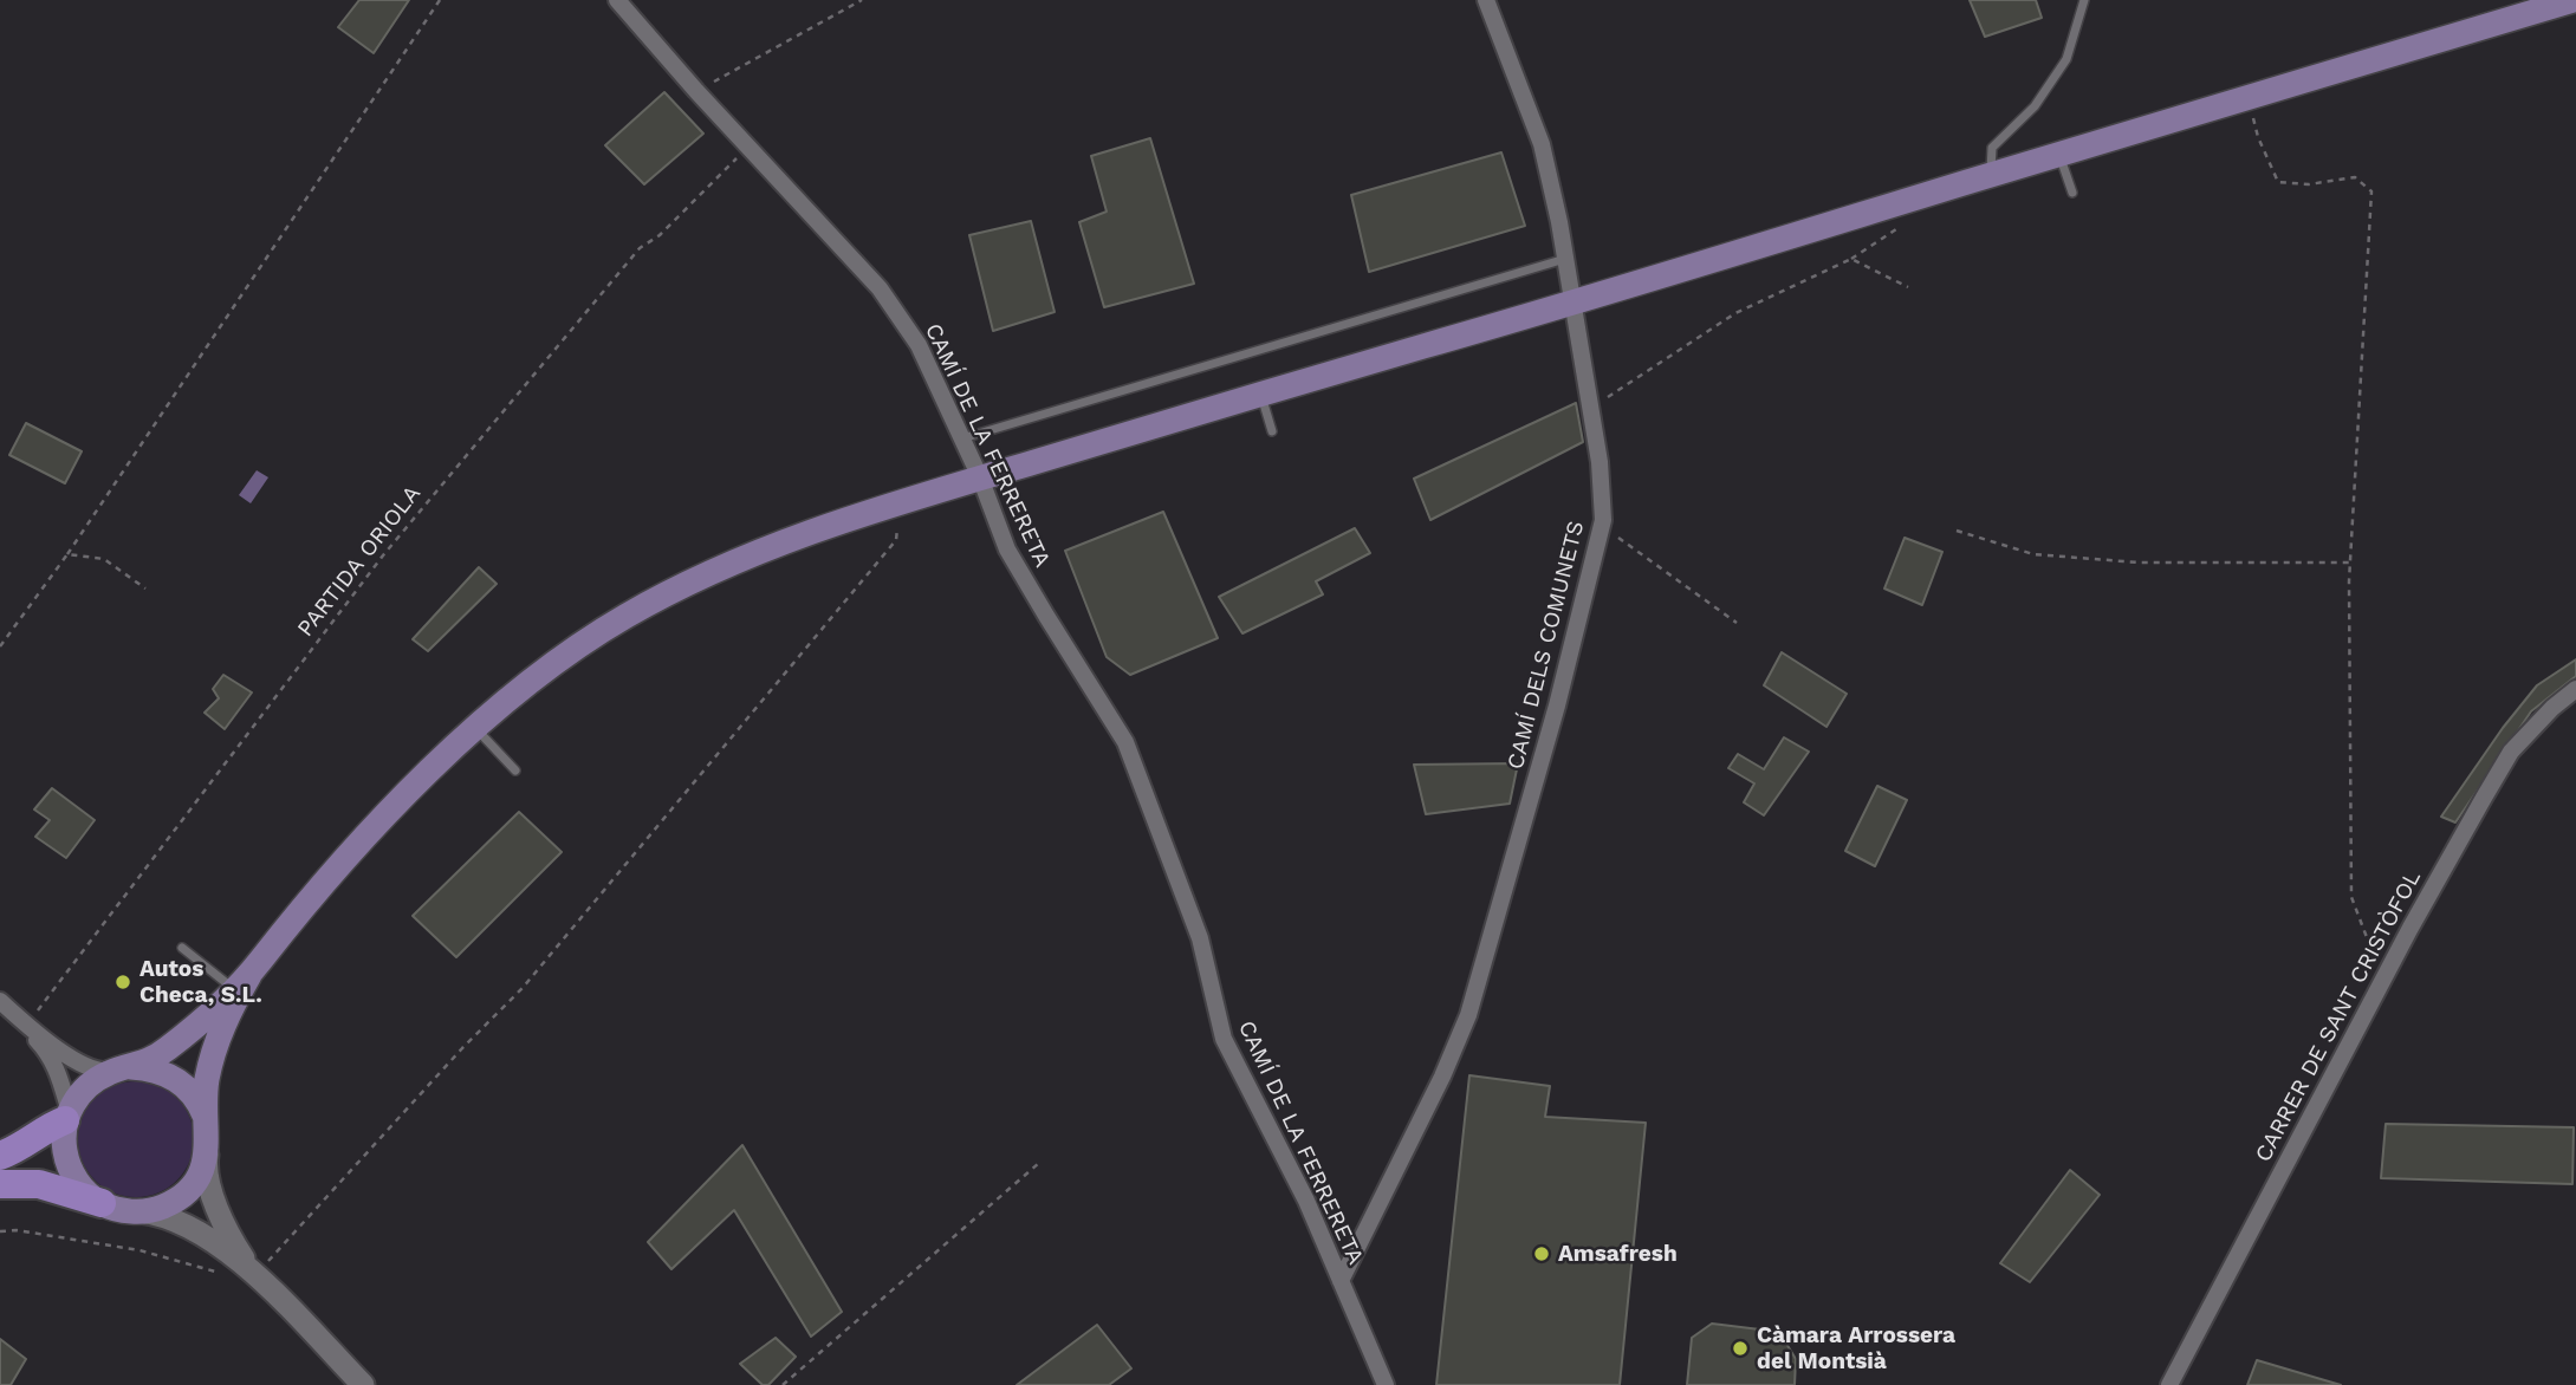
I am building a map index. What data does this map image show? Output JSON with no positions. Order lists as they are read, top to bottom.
{
  "streets": {
    "street": ["CAMÍ DE LA FERRERETA", "CAMÍ DELS COMUNETS", "CARRER DE SANT CRISTÒFOL"],
    "path": ["PARTIDA ORIOLA"]
  },
  "crossings": [
    ["CAMÍ DE LA FERRERETA", "PARTIDA ORIOLA"],
    ["CAMÍ DE LA FERRERETA", "CAMÍ DELS COMUNETS"]
  ],
  "places": ["Autos Checa, S.L.", "Amsafresh", "Càmara Arrossera del Montsià"]
}
